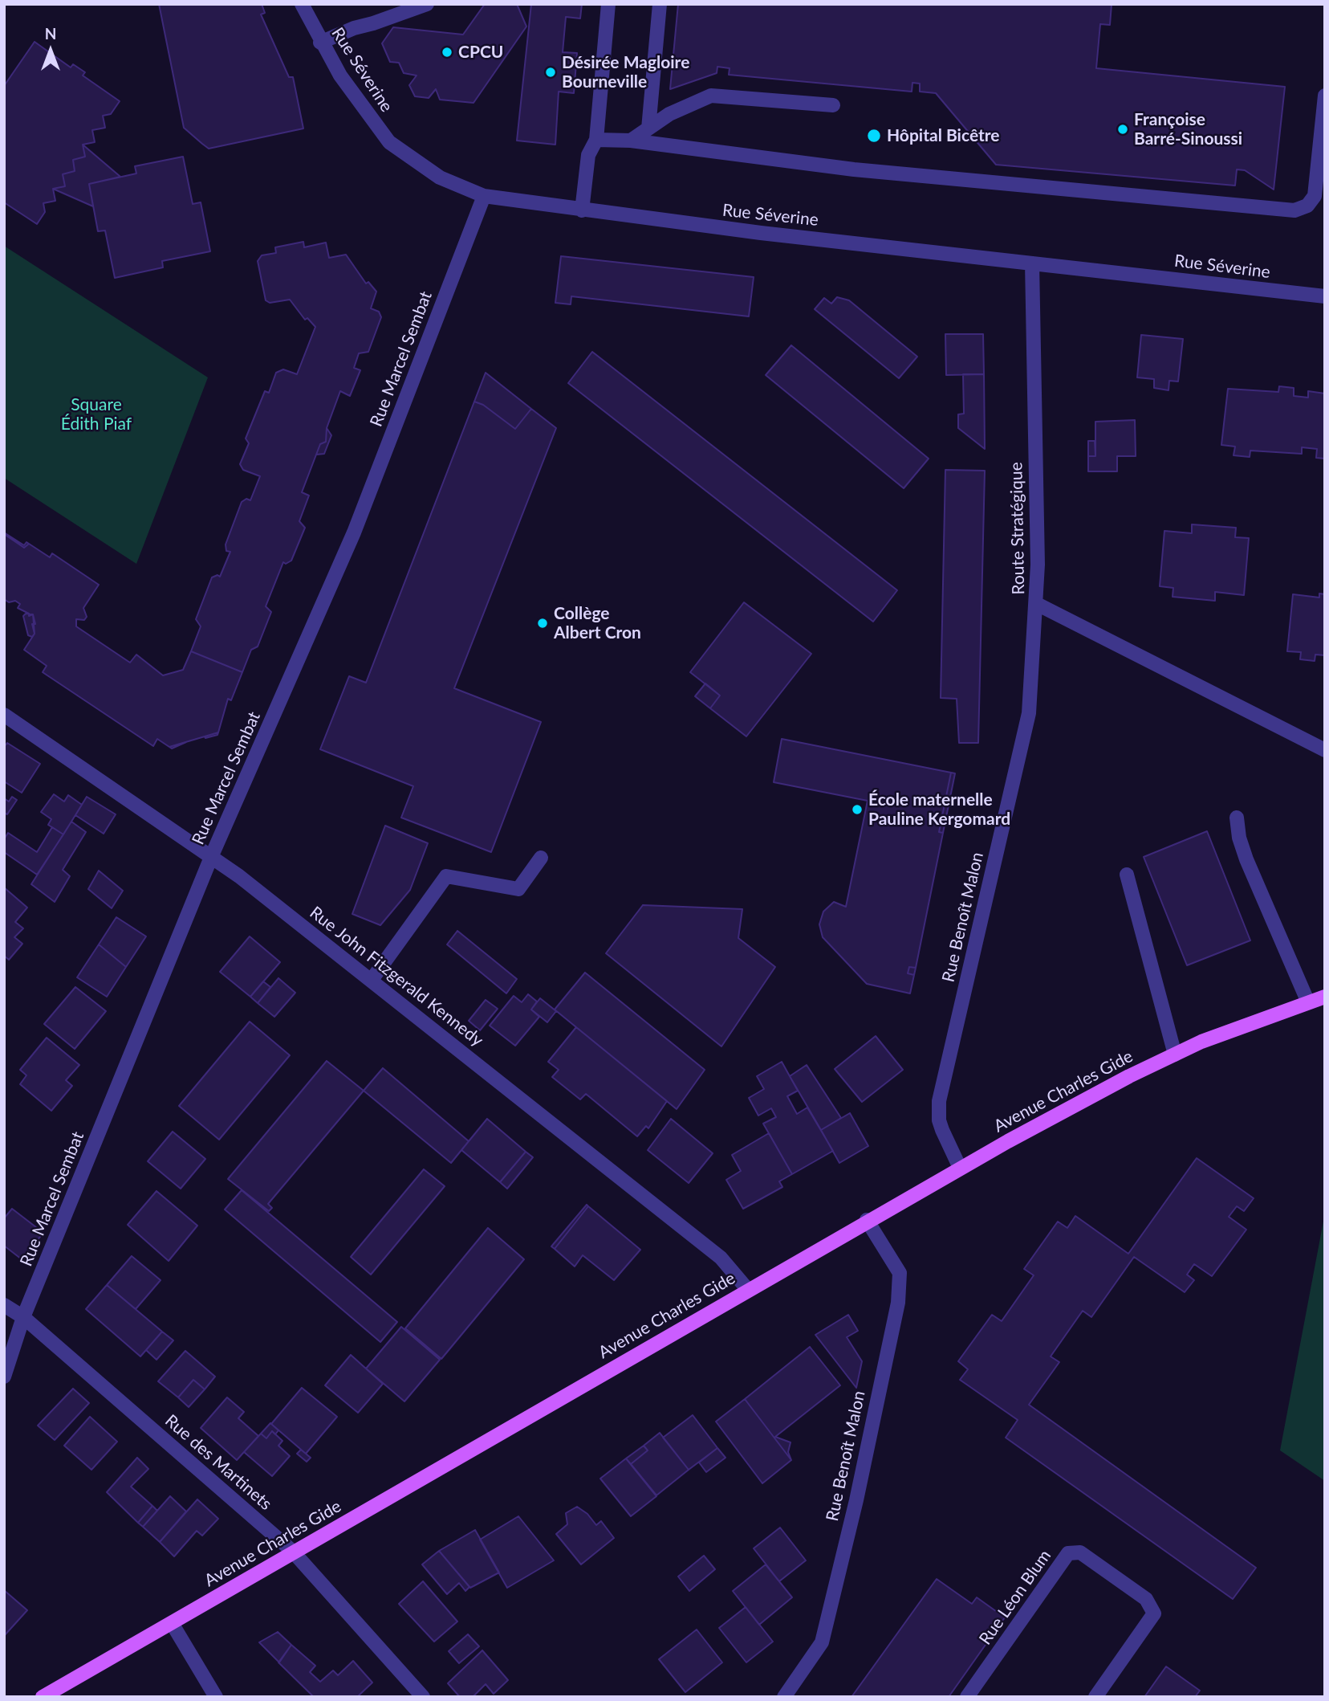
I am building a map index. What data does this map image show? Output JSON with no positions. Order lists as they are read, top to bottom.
{
  "streets": {
    "main road": ["Avenue Charles Gide"],
    "street": [
      "Rue Séverine",
      "Rue Marcel Sembat",
      "Route Stratégique",
      "Rue Benoît Malon",
      "Rue John Fitzgerald Kennedy",
      "Rue des Martinets",
      "Rue Léon Blum"
    ]
  },
  "crossings": [
    ["Rue Séverine", "Rue Marcel Sembat"],
    ["Rue Séverine", "Route Stratégique"],
    ["Rue Marcel Sembat", "Rue John Fitzgerald Kennedy"],
    ["Rue Marcel Sembat", "Rue des Martinets"],
    ["Route Stratégique", "Rue Benoît Malon"],
    ["Rue Benoît Malon", "Avenue Charles Gide"],
    ["Rue John Fitzgerald Kennedy", "Avenue Charles Gide"],
    ["Avenue Charles Gide", "Rue des Martinets"]
  ],
  "parks": ["Square Édith Piaf"],
  "places": [
    "CPCU",
    "Désirée Magloire Bourneville",
    "Françoise Barré-Sinoussi",
    "Hôpital Bicêtre",
    "Collège Albert Cron",
    "École maternelle Pauline Kergomard"
  ],
  "north": "top"
}
